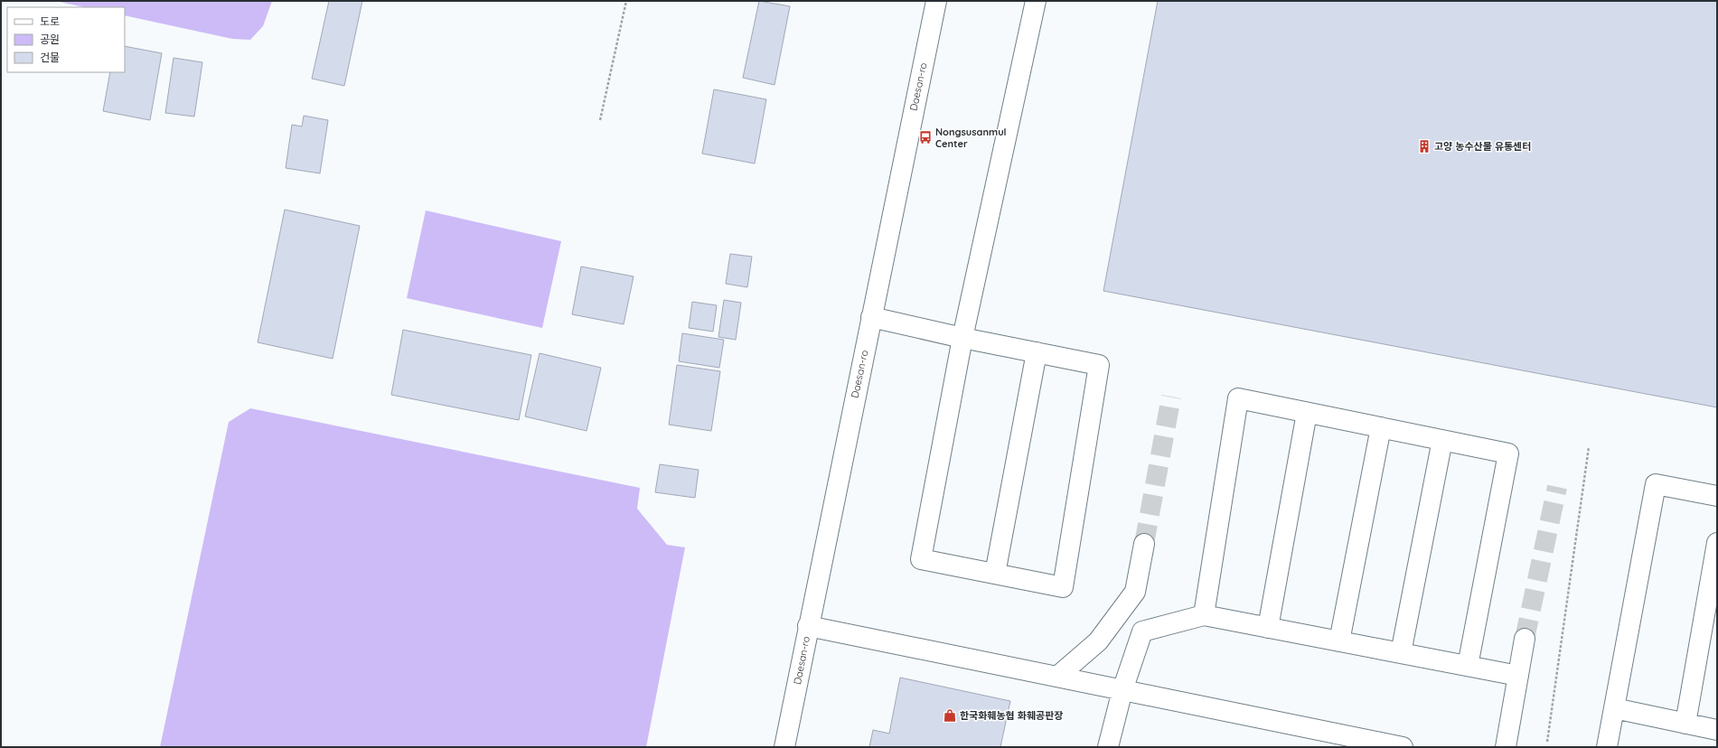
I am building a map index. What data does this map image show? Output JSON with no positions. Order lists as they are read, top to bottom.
{
  "streets": {
    "street": ["Daesan-ro"]
  },
  "places": {
    "bus stop": ["Nongsusanmul Center"],
    "building": ["고양 농수산물 유통센터"],
    "shop": ["한국화훼농협 화훼공판장"]
  },
  "legend": ["도로", "공원", "건물"]
}
